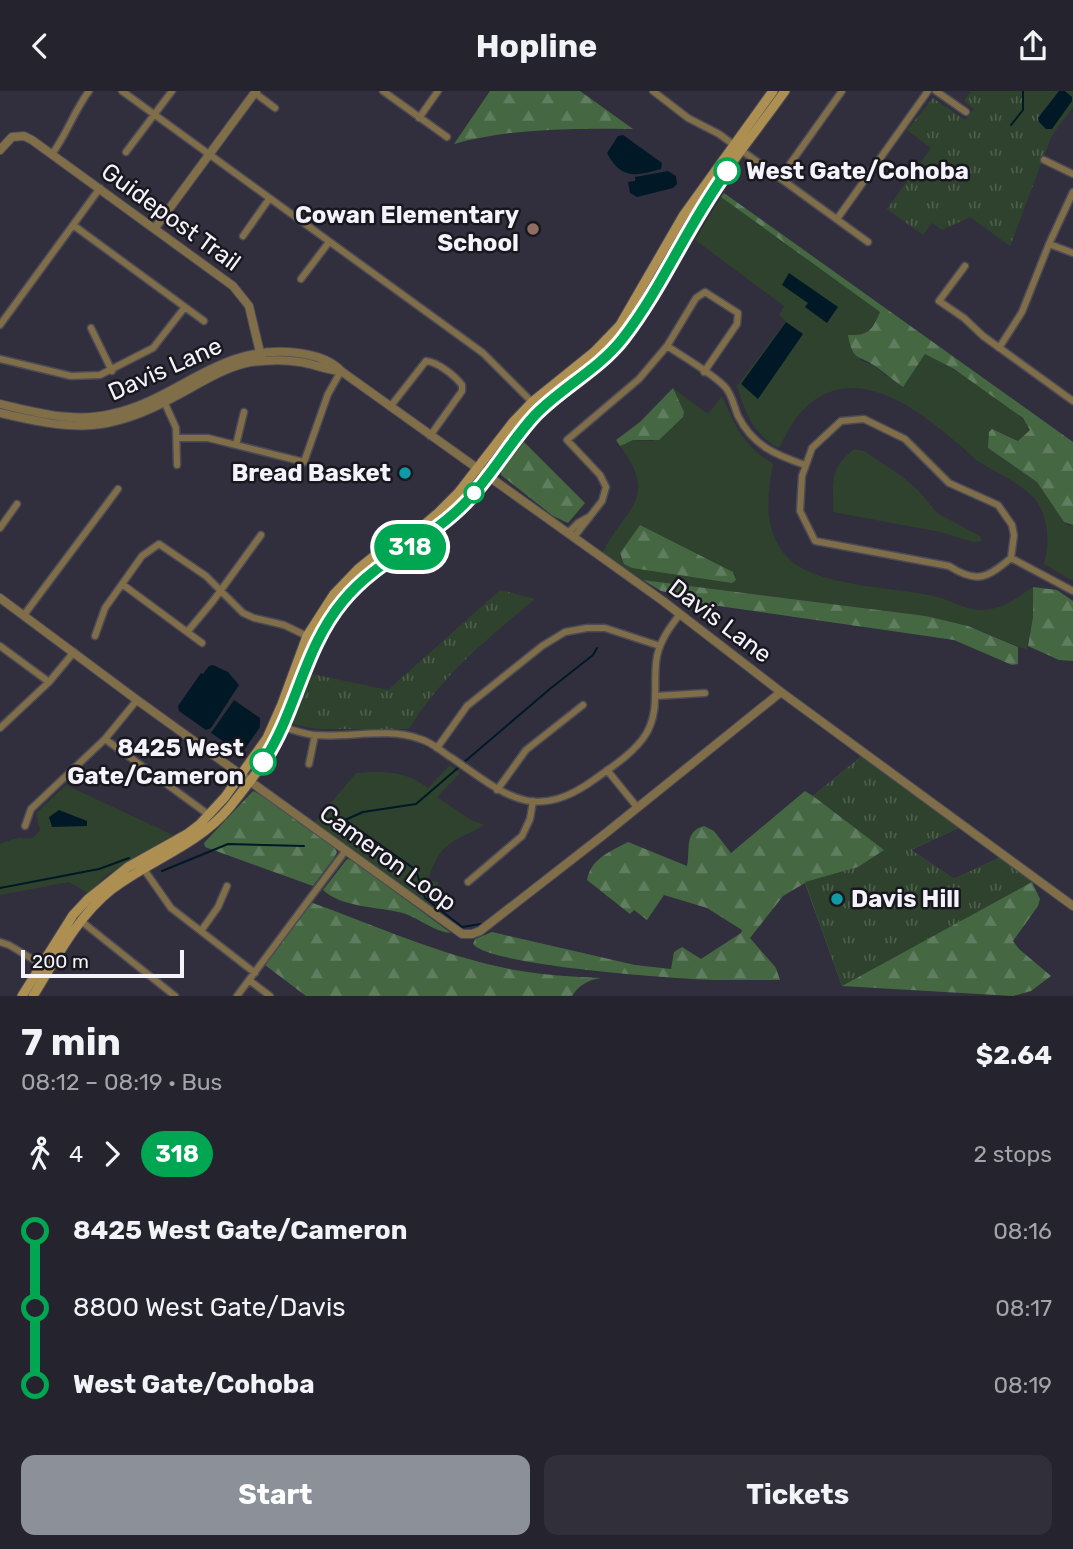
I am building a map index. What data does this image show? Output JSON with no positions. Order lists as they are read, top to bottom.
{
  "streets": {
    "street": ["Guidepost Trail", "Davis Lane", "Cameron Loop"]
  },
  "crossings": [
    ["Guidepost Trail", "Davis Lane"],
    ["Davis Lane", "Cameron Loop"]
  ],
  "places": [
    "West Gate/Cohoba",
    "Cowan Elementary School",
    "Bread Basket",
    "8425 West Gate/Cameron",
    "Davis Hill"
  ],
  "lines": ["bus line 318"],
  "scale_bar": "200 m",
  "page": {
    "header": "Hopline",
    "on_map": "318",
    "scale": "200 m",
    "heading": ["7 min", "08:12 – 08:19 · Bus", "$2.64"],
    "legs": ["4", "318", "2 stops"],
    "list": [
      {
        "name": "8425 West Gate/Cameron",
        "value": "08:16"
      },
      {
        "name": "8800 West Gate/Davis",
        "value": "08:17"
      },
      {
        "name": "West Gate/Cohoba",
        "value": "08:19"
      }
    ],
    "buttons": ["Start", "Tickets"]
  }
}
